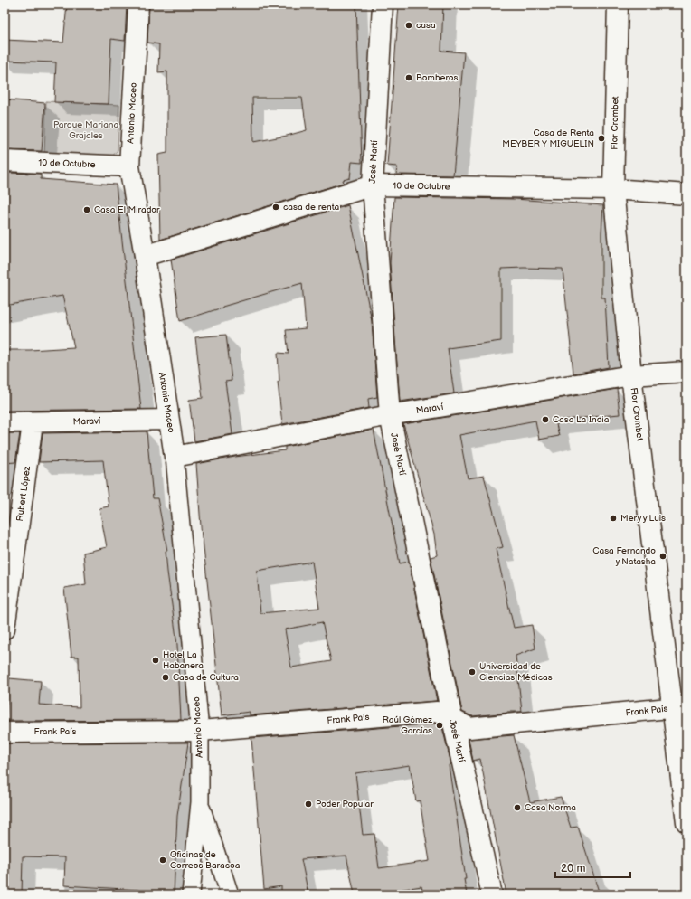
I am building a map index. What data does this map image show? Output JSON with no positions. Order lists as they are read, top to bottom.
{
  "streets": {
    "street": [
      "Antonio Maceo",
      "Flor Crombet",
      "José Martí",
      "10 de Octubre",
      "Maraví",
      "Rubert López",
      "Frank País"
    ]
  },
  "crossings": [
    ["Antonio Maceo", "10 de Octubre"],
    ["Antonio Maceo", "Maraví"],
    ["Antonio Maceo", "Frank País"],
    ["Flor Crombet", "10 de Octubre"],
    ["Flor Crombet", "Maraví"],
    ["Flor Crombet", "Frank País"],
    ["José Martí", "10 de Octubre"],
    ["José Martí", "Maraví"],
    ["José Martí", "Frank País"],
    ["Maraví", "Rubert López"]
  ],
  "parks": ["Parque Mariana Grajales"],
  "places": [
    "casa",
    "Bomberos",
    "Casa de Renta MEYBER Y MIGUELIN",
    "casa de renta",
    "Casa El Mirador",
    "Casa La India",
    "Mery y Luis",
    "Casa Fernando y Natasha",
    "Hotel La Habanera",
    "Universidad de Ciencias Médicas",
    "Casa de Cultura",
    "Raúl Gómez Garcías",
    "Poder Popular",
    "Casa Norma",
    "Oficinas de Correos Baracoa"
  ],
  "scale_bar": "20 m"
}
